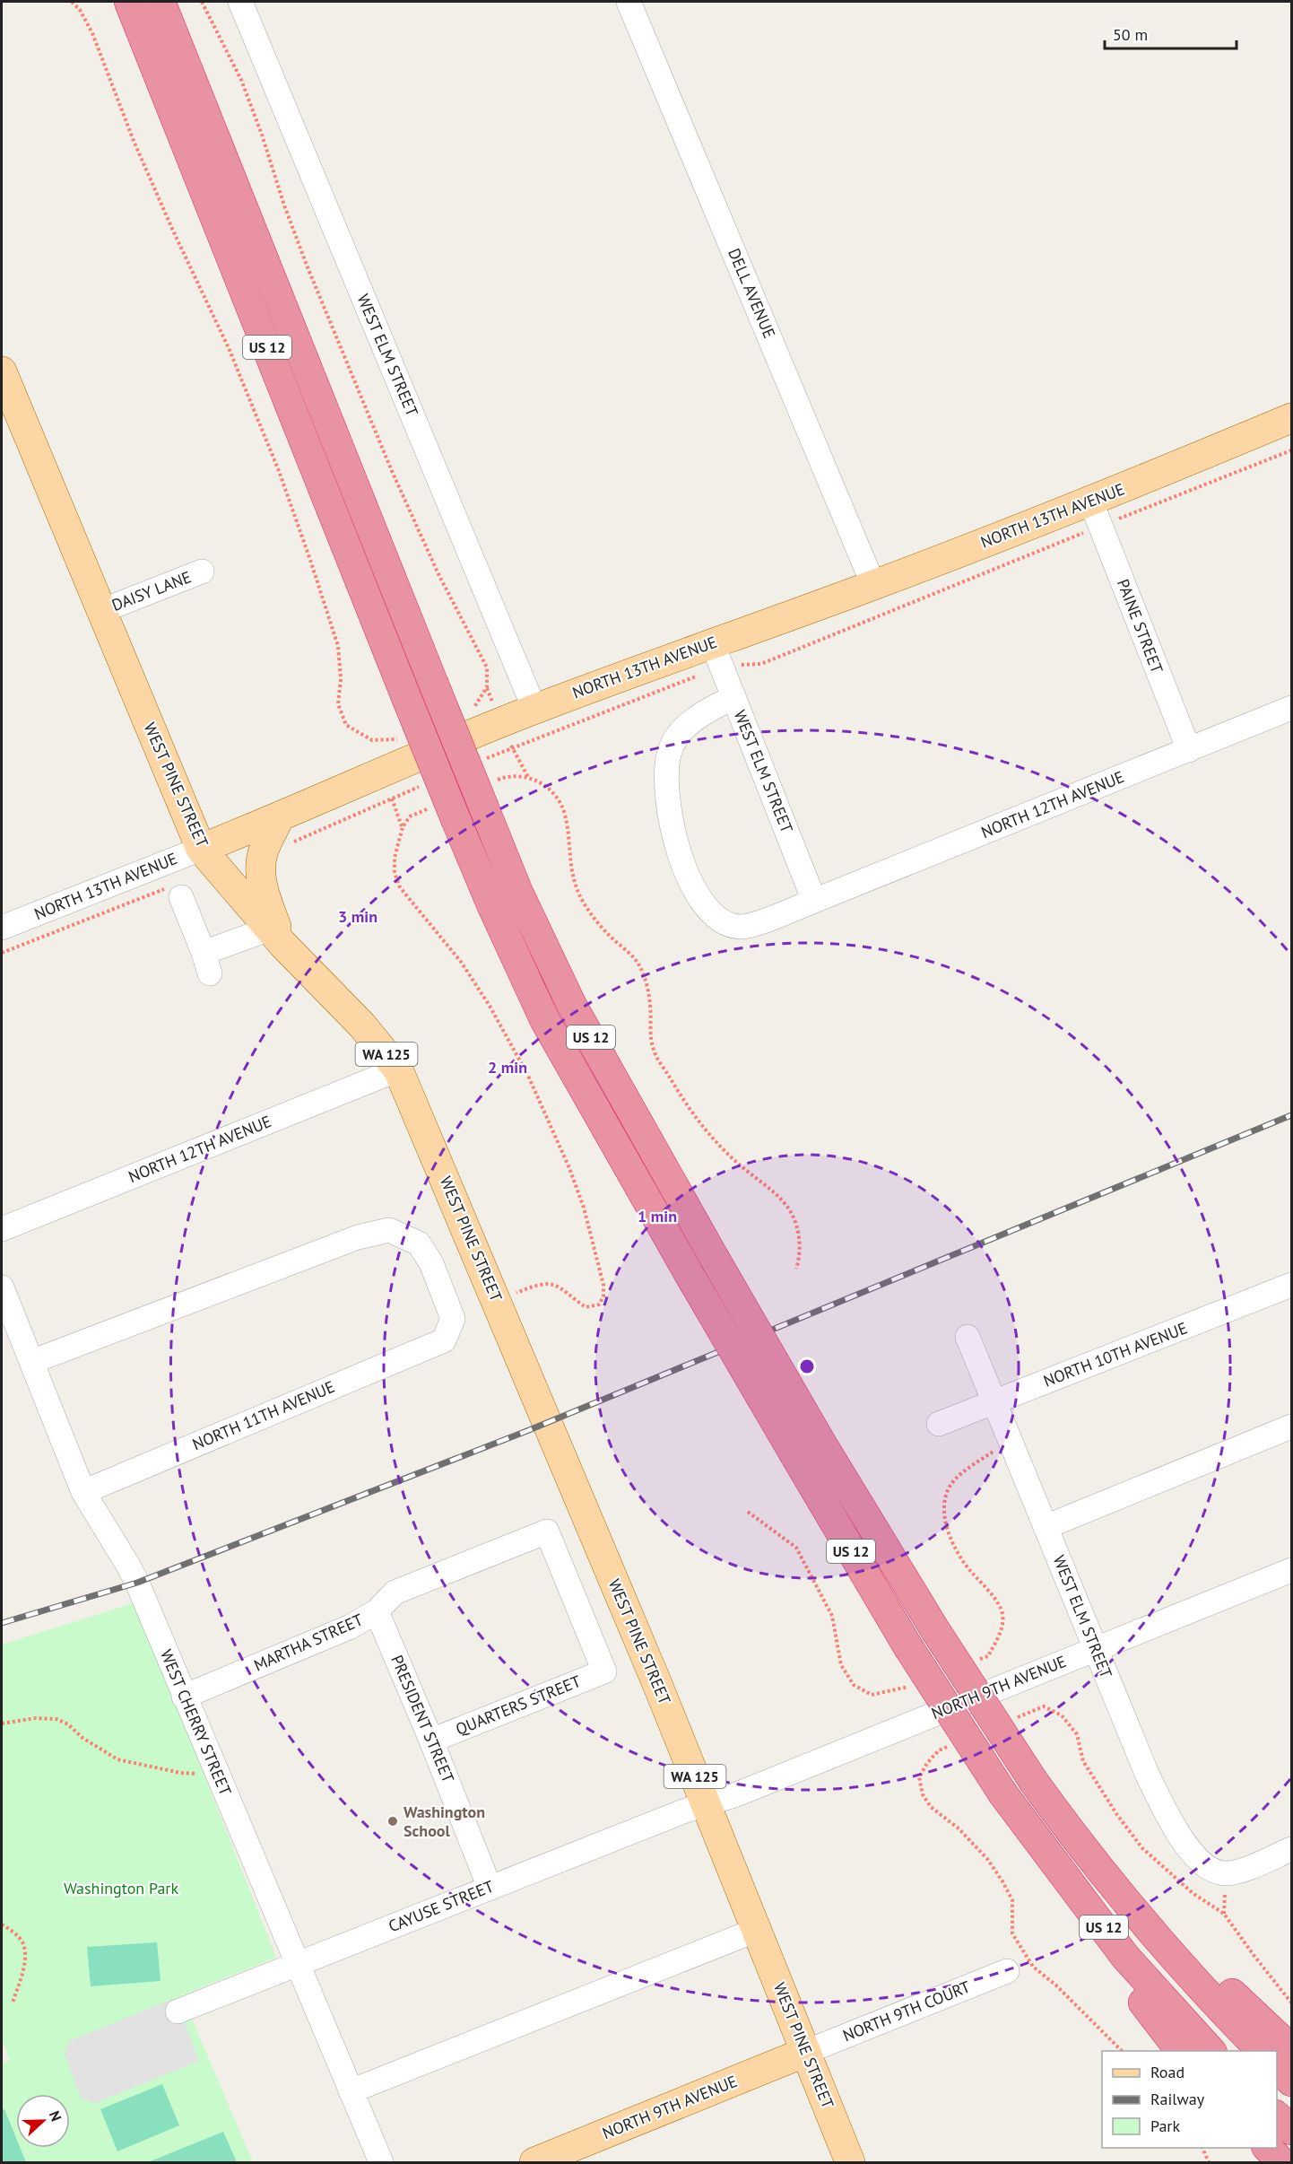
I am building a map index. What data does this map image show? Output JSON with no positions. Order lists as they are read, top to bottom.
{
  "streets": {
    "highway": ["US 12"],
    "main road": [
      "NORTH 13TH AVENUE",
      "WEST PINE STREET",
      "WA 125",
      "NORTH 9TH AVENUE"
    ],
    "street": [
      "DELL AVENUE",
      "WEST ELM STREET",
      "DAISY LANE",
      "PAINE STREET",
      "NORTH 12TH AVENUE",
      "NORTH 10TH AVENUE",
      "NORTH 11TH AVENUE",
      "MARTHA STREET",
      "QUARTERS STREET",
      "PRESIDENT STREET",
      "WEST CHERRY STREET",
      "CAYUSE STREET",
      "NORTH 9TH COURT"
    ]
  },
  "crossings": [
    ["DELL AVENUE", "NORTH 13TH AVENUE"],
    ["WEST ELM STREET", "NORTH 13TH AVENUE"],
    ["WEST ELM STREET", "NORTH 12TH AVENUE"],
    ["WEST ELM STREET", "NORTH 10TH AVENUE"],
    ["WEST ELM STREET", "NORTH 9TH AVENUE"],
    ["NORTH 13TH AVENUE", "PAINE STREET"],
    ["NORTH 13TH AVENUE", "WEST PINE STREET"],
    ["NORTH 13TH AVENUE", "WA 125"],
    ["DAISY LANE", "WEST PINE STREET"],
    ["PAINE STREET", "NORTH 12TH AVENUE"],
    ["WEST PINE STREET", "NORTH 12TH AVENUE"],
    ["WEST PINE STREET", "WA 125"],
    ["WEST PINE STREET", "NORTH 9TH AVENUE"],
    ["WEST PINE STREET", "CAYUSE STREET"],
    ["WEST PINE STREET", "NORTH 9TH COURT"],
    ["NORTH 11TH AVENUE", "WEST CHERRY STREET"],
    ["MARTHA STREET", "QUARTERS STREET"],
    ["MARTHA STREET", "PRESIDENT STREET"],
    ["MARTHA STREET", "WEST CHERRY STREET"],
    ["NORTH 9TH AVENUE", "CAYUSE STREET"],
    ["NORTH 9TH AVENUE", "NORTH 9TH COURT"],
    ["QUARTERS STREET", "PRESIDENT STREET"],
    ["PRESIDENT STREET", "CAYUSE STREET"],
    ["WEST CHERRY STREET", "CAYUSE STREET"]
  ],
  "parks": ["Washington Park"],
  "places": ["Washington School"],
  "legend": ["Road", "Railway", "Park"],
  "scale_bar": "50 m",
  "north": "right",
  "rings": ["3 min", "2 min", "1 min"]
}
